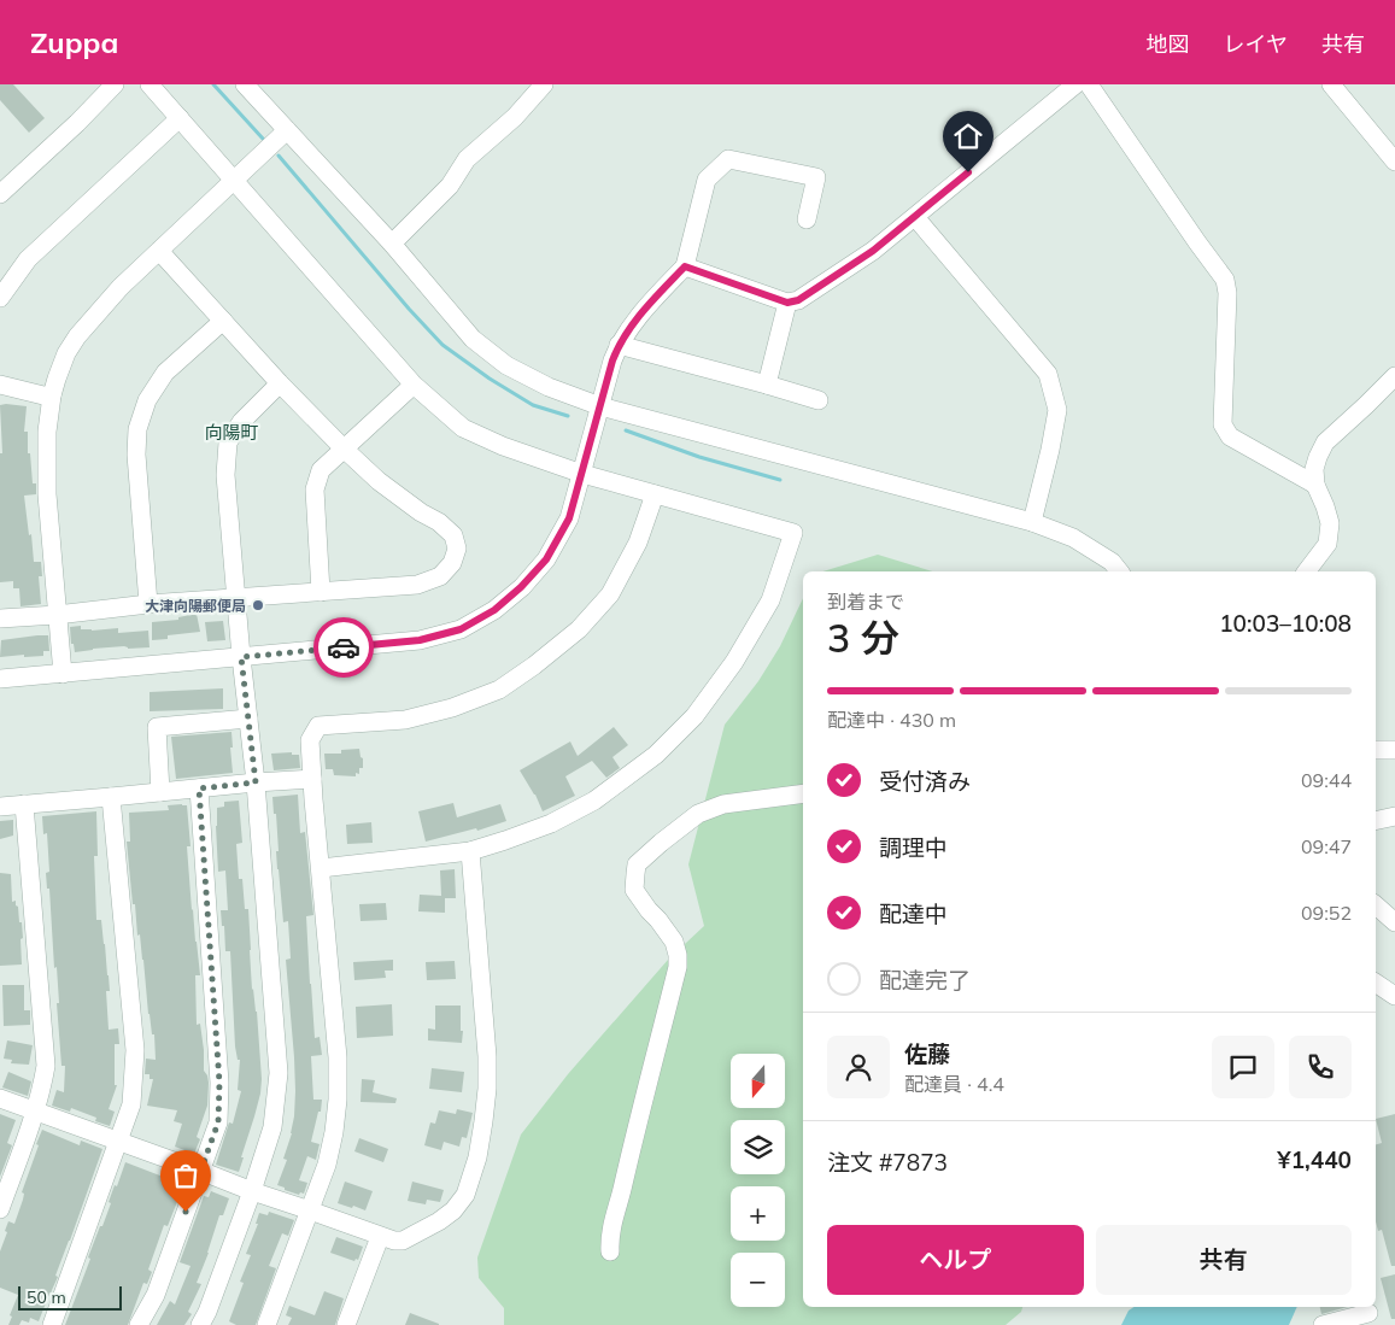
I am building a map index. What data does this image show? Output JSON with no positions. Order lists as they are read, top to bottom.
{
  "districts": ["向陽町"],
  "places": ["大津向陽郵便局"],
  "scale_bar": "50 m",
  "north": "bottom",
  "page": {
    "header": "Zuppa",
    "nav": ["地図", "レイヤ", "共有"],
    "heading": ["3 分", "到着まで", "10:03–10:08"],
    "panel": [
      "佐藤",
      "配達員 · 4.4",
      "注文 #7873",
      "¥1,440"
    ],
    "bar": "配達中 · 430 m",
    "list": [
      ["受付済み", "09:44"],
      ["調理中", "09:47"],
      ["配達中", "09:52"],
      "配達完了"
    ],
    "map_buttons": ["+", "−"],
    "buttons": ["ヘルプ", "共有"],
    "scale": "50 m"
  }
}
